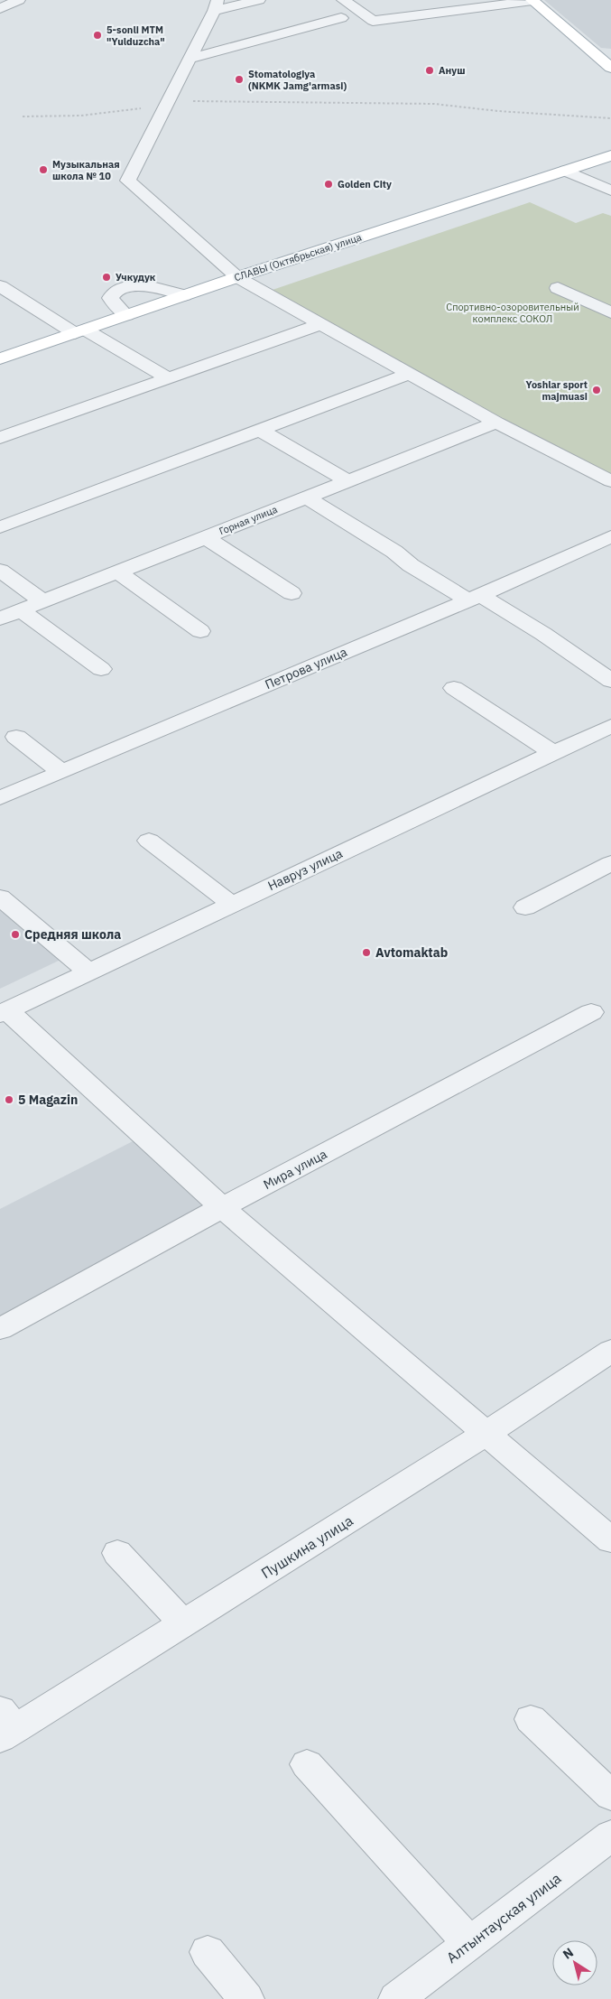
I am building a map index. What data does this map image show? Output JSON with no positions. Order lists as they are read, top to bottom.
{
  "streets": {
    "main road": ["СЛАВЫ (Октябрьская) улица"],
    "street": [
      "Горная улица",
      "Петрова улица",
      "Навруз улица",
      "Мира улица",
      "Пушкина улица",
      "Алтынтауская улица"
    ]
  },
  "parks": ["Спортивно-озоровительный комплекс СОКОЛ"],
  "places": [
    "5-sonli MTM \"Yulduzcha\"",
    "Ануш",
    "Stomatologiya (NKMK Jamg'armasi)",
    "Музыкальная школа № 10",
    "Golden City",
    "Учкудук",
    "Yoshlar sport majmuasi",
    "Средняя школа",
    "Avtomaktab",
    "5 Magazin"
  ],
  "north": "top left"
}
